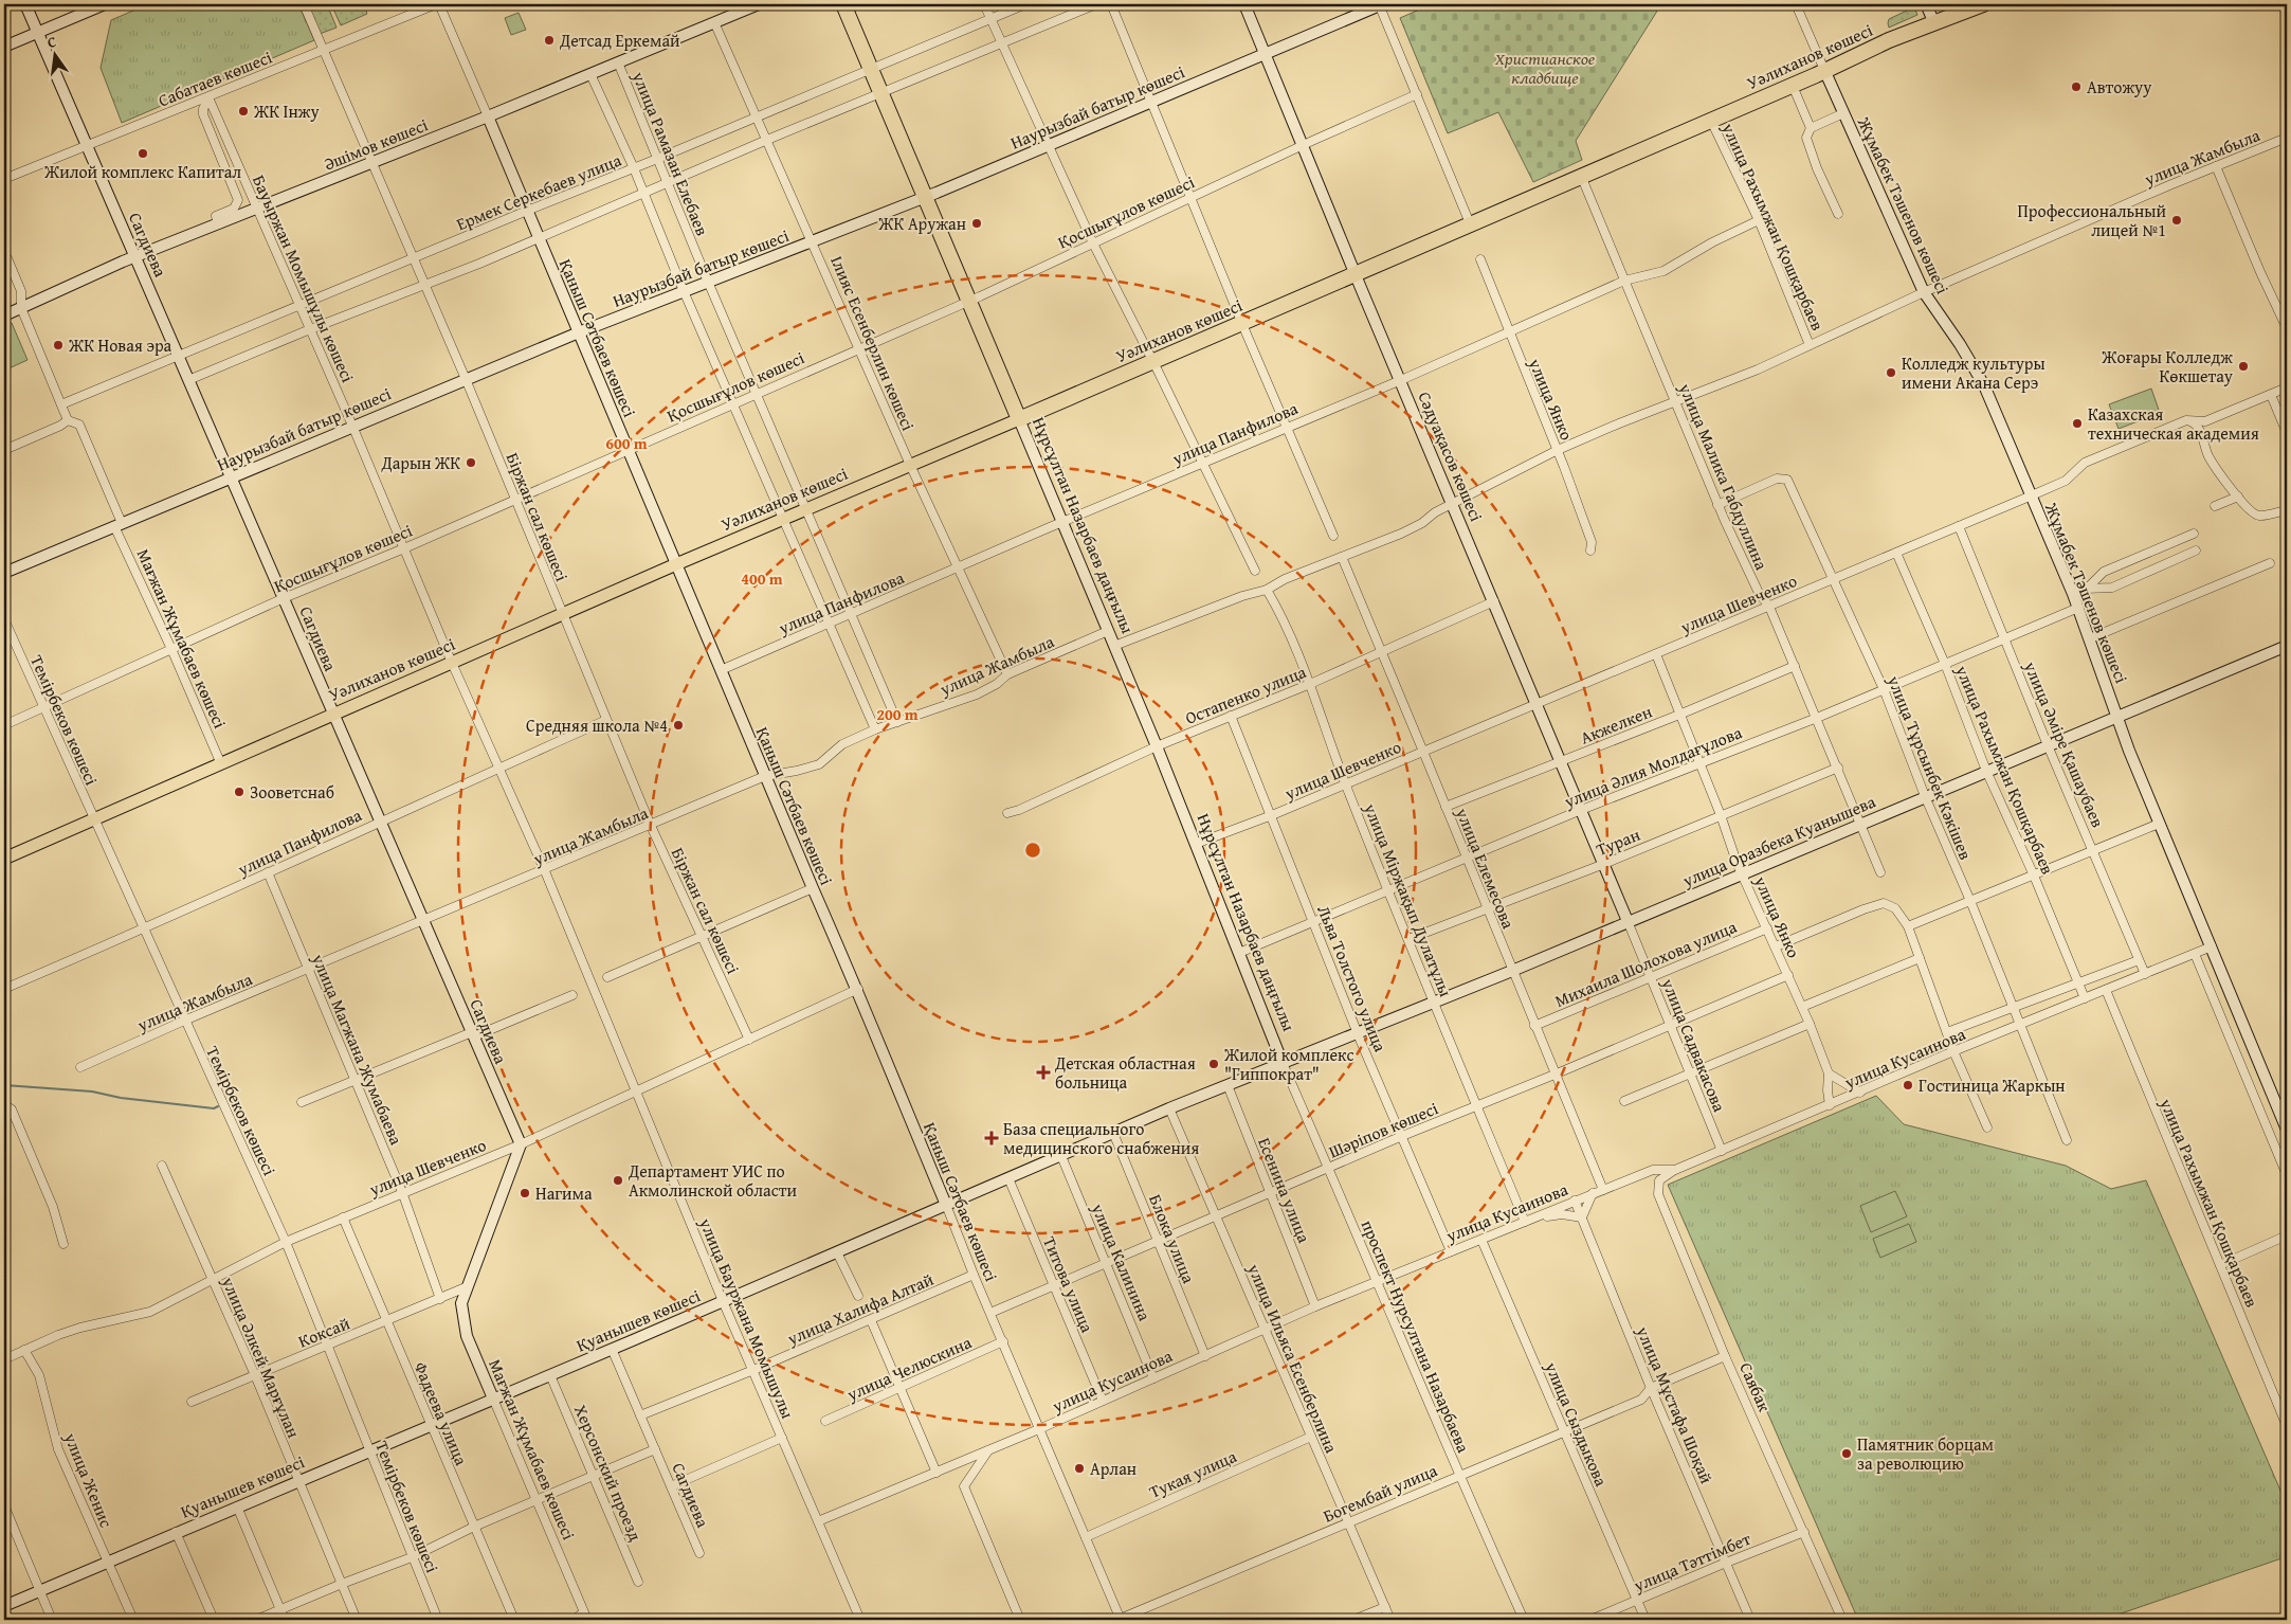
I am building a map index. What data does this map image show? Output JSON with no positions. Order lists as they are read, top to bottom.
{
  "streets": {
    "highway": ["Уәлиханов көшесі", "Нұрсұлтан Назарбаев даңғылы"],
    "street": [
      "Сабатаев көшесі",
      "Наурызбай батыр көшесі",
      "Әшімов көшесі",
      "улица Рамазан Елебаев",
      "улица Жамбыла",
      "Ермек Серкебаев улица",
      "Жұмабек Тәшенов көшесі",
      "Қосшығұлов көшесі",
      "улица Рахымжан Қошқарбаев",
      "Сагдиева",
      "Бауыржан Момышұлы көшесі",
      "Қаныш Сәтбаев көшесі",
      "Ілияс Есенберлин көшесі",
      "улица Янко",
      "улица Панфилова",
      "Сәдуақасов көшесі",
      "улица Малика Габдуллина",
      "Біржан сал көшесі",
      "улица Шевченко",
      "Мағжан Жұмабаев көшесі",
      "Остапенко улица",
      "Темірбеков көшесі",
      "Акжелкен",
      "улица Әміре Қашаубаев",
      "улица Әлия Молдағұлова",
      "улица Тұрсынбек Кәкішев",
      "улица Оразбека Куанышева",
      "Туран",
      "улица Елемесова",
      "улица Міржақып Дулатұлы",
      "Михаила Шолохова улица",
      "Льва Толстого улица",
      "улица Садвакасова",
      "улица Магжана Жумабаева",
      "улица Кусаинова",
      "Шәріпов көшесі",
      "Есенина улица",
      "Блока улица",
      "улица Калинина",
      "Титова улица",
      "улица Халифа Алтай",
      "улица Бауржана Момышулы",
      "Қуанышев көшесі",
      "Коксай",
      "проспект Нурсултана Назарбаева",
      "улица Әлкей Марғұлан",
      "улица Ильяса Есенберлина",
      "улица Челюскина",
      "Саябак",
      "улица Мұстафа Шоқай",
      "Фадеева улица",
      "улица Сыздыкова",
      "Херсонский проезд",
      "Тукая улица",
      "улица Женис",
      "Богембай улица",
      "улица Тәттімбет"
    ]
  },
  "crossings": [
    ["Уәлиханов көшесі", "улица Рамазан Елебаев"],
    ["Уәлиханов көшесі", "Жұмабек Тәшенов көшесі"],
    ["Уәлиханов көшесі", "улица Рахымжан Қошқарбаев"],
    ["Уәлиханов көшесі", "Сагдиева"],
    ["Уәлиханов көшесі", "Бауыржан Момышұлы көшесі"],
    ["Уәлиханов көшесі", "Қаныш Сәтбаев көшесі"],
    ["Уәлиханов көшесі", "Ілияс Есенберлин көшесі"],
    ["Уәлиханов көшесі", "Сәдуақасов көшесі"],
    ["Уәлиханов көшесі", "улица Малика Габдуллина"],
    ["Уәлиханов көшесі", "Біржан сал көшесі"],
    ["Уәлиханов көшесі", "Нұрсұлтан Назарбаев даңғылы"],
    ["Уәлиханов көшесі", "Мағжан Жұмабаев көшесі"],
    ["Уәлиханов көшесі", "Темірбеков көшесі"],
    ["Сабатаев көшесі", "Сагдиева"],
    ["Сабатаев көшесі", "Бауыржан Момышұлы көшесі"],
    ["Сабатаев көшесі", "Қаныш Сәтбаев көшесі"],
    ["Сабатаев көшесі", "Біржан сал көшесі"],
    ["Наурызбай батыр көшесі", "улица Рамазан Елебаев"],
    ["Наурызбай батыр көшесі", "Сагдиева"],
    ["Наурызбай батыр көшесі", "Бауыржан Момышұлы көшесі"],
    ["Наурызбай батыр көшесі", "Қаныш Сәтбаев көшесі"],
    ["Наурызбай батыр көшесі", "Ілияс Есенберлин көшесі"],
    ["Наурызбай батыр көшесі", "Сәдуақасов көшесі"],
    ["Наурызбай батыр көшесі", "Біржан сал көшесі"],
    ["Наурызбай батыр көшесі", "Нұрсұлтан Назарбаев даңғылы"],
    ["Наурызбай батыр көшесі", "Мағжан Жұмабаев көшесі"],
    ["Әшімов көшесі", "улица Рамазан Елебаев"],
    ["Әшімов көшесі", "Сагдиева"],
    ["Әшімов көшесі", "Бауыржан Момышұлы көшесі"],
    ["Әшімов көшесі", "Қаныш Сәтбаев көшесі"],
    ["Әшімов көшесі", "Ілияс Есенберлин көшесі"],
    ["Әшімов көшесі", "Біржан сал көшесі"],
    ["Әшімов көшесі", "Мағжан Жұмабаев көшесі"],
    ["улица Рамазан Елебаев", "улица Жамбыла"],
    ["улица Рамазан Елебаев", "Ермек Серкебаев улица"],
    ["улица Рамазан Елебаев", "Қосшығұлов көшесі"],
    ["улица Рамазан Елебаев", "улица Панфилова"],
    ["улица Жамбыла", "Жұмабек Тәшенов көшесі"],
    ["улица Жамбыла", "улица Рахымжан Қошқарбаев"],
    ["улица Жамбыла", "Сагдиева"],
    ["улица Жамбыла", "Бауыржан Момышұлы көшесі"],
    ["улица Жамбыла", "Қаныш Сәтбаев көшесі"],
    ["улица Жамбыла", "Ілияс Есенберлин көшесі"],
    ["улица Жамбыла", "улица Янко"],
    ["улица Жамбыла", "Сәдуақасов көшесі"],
    ["улица Жамбыла", "улица Малика Габдуллина"],
    ["улица Жамбыла", "Біржан сал көшесі"],
    ["улица Жамбыла", "Нұрсұлтан Назарбаев даңғылы"],
    ["улица Жамбыла", "Темірбеков көшесі"],
    ["улица Жамбыла", "улица Магжана Жумабаева"],
    ["Ермек Серкебаев улица", "Сагдиева"],
    ["Ермек Серкебаев улица", "Бауыржан Момышұлы көшесі"],
    ["Ермек Серкебаев улица", "Қаныш Сәтбаев көшесі"],
    ["Ермек Серкебаев улица", "Ілияс Есенберлин көшесі"],
    ["Ермек Серкебаев улица", "Біржан сал көшесі"],
    ["Ермек Серкебаев улица", "Нұрсұлтан Назарбаев даңғылы"],
    ["Ермек Серкебаев улица", "Мағжан Жұмабаев көшесі"],
    ["Жұмабек Тәшенов көшесі", "улица Шевченко"],
    ["Жұмабек Тәшенов көшесі", "улица Әлия Молдағұлова"],
    ["Жұмабек Тәшенов көшесі", "улица Оразбека Куанышева"],
    ["Жұмабек Тәшенов көшесі", "улица Кусаинова"],
    ["Қосшығұлов көшесі", "Сагдиева"],
    ["Қосшығұлов көшесі", "Бауыржан Момышұлы көшесі"],
    ["Қосшығұлов көшесі", "Қаныш Сәтбаев көшесі"],
    ["Қосшығұлов көшесі", "Ілияс Есенберлин көшесі"],
    ["Қосшығұлов көшесі", "Сәдуақасов көшесі"],
    ["Қосшығұлов көшесі", "Біржан сал көшесі"],
    ["Қосшығұлов көшесі", "Нұрсұлтан Назарбаев даңғылы"],
    ["Қосшығұлов көшесі", "Мағжан Жұмабаев көшесі"],
    ["Қосшығұлов көшесі", "Темірбеков көшесі"],
    ["улица Рахымжан Қошқарбаев", "улица Панфилова"],
    ["улица Рахымжан Қошқарбаев", "улица Шевченко"],
    ["улица Рахымжан Қошқарбаев", "улица Әлия Молдағұлова"],
    ["улица Рахымжан Қошқарбаев", "улица Оразбека Куанышева"],
    ["улица Рахымжан Қошқарбаев", "улица Кусаинова"],
    ["Сагдиева", "улица Панфилова"],
    ["Сагдиева", "улица Шевченко"],
    ["Сагдиева", "улица Халифа Алтай"],
    ["Сагдиева", "Қуанышев көшесі"],
    ["Бауыржан Момышұлы көшесі", "улица Панфилова"],
    ["Бауыржан Момышұлы көшесі", "улица Бауржана Момышулы"],
    ["Қаныш Сәтбаев көшесі", "улица Панфилова"],
    ["Қаныш Сәтбаев көшесі", "улица Шевченко"],
    ["Қаныш Сәтбаев көшесі", "улица Кусаинова"],
    ["Қаныш Сәтбаев көшесі", "Шәріпов көшесі"],
    ["Қаныш Сәтбаев көшесі", "улица Халифа Алтай"],
    ["Қаныш Сәтбаев көшесі", "Қуанышев көшесі"],
    ["Қаныш Сәтбаев көшесі", "улица Челюскина"],
    ["Қаныш Сәтбаев көшесі", "Тукая улица"],
    ["Қаныш Сәтбаев көшесі", "Богембай улица"],
    ["Ілияс Есенберлин көшесі", "улица Панфилова"],
    ["улица Янко", "улица Панфилова"],
    ["улица Янко", "улица Шевченко"],
    ["улица Янко", "Акжелкен"],
    ["улица Янко", "улица Әлия Молдағұлова"],
    ["улица Янко", "улица Оразбека Куанышева"],
    ["улица Янко", "Туран"],
    ["улица Янко", "Михаила Шолохова улица"],
    ["улица Янко", "улица Кусаинова"],
    ["улица Янко", "Шәріпов көшесі"],
    ["улица Панфилова", "Сәдуақасов көшесі"],
    ["улица Панфилова", "улица Малика Габдуллина"],
    ["улица Панфилова", "Біржан сал көшесі"],
    ["улица Панфилова", "Нұрсұлтан Назарбаев даңғылы"],
    ["улица Панфилова", "Темірбеков көшесі"],
    ["улица Панфилова", "улица Магжана Жумабаева"],
    ["Сәдуақасов көшесі", "улица Шевченко"],
    ["Сәдуақасов көшесі", "Остапенко улица"],
    ["Сәдуақасов көшесі", "Акжелкен"],
    ["Сәдуақасов көшесі", "улица Әлия Молдағұлова"],
    ["Сәдуақасов көшесі", "улица Оразбека Куанышева"],
    ["Сәдуақасов көшесі", "Туран"],
    ["Сәдуақасов көшесі", "улица Садвакасова"],
    ["улица Малика Габдуллина", "улица Шевченко"],
    ["улица Малика Габдуллина", "Акжелкен"],
    ["улица Малика Габдуллина", "улица Әлия Молдағұлова"],
    ["улица Малика Габдуллина", "улица Тұрсынбек Кәкішев"],
    ["улица Малика Габдуллина", "улица Оразбека Куанышева"],
    ["улица Малика Габдуллина", "Туран"],
    ["Біржан сал көшесі", "улица Шевченко"],
    ["Нұрсұлтан Назарбаев даңғылы", "улица Шевченко"],
    ["Нұрсұлтан Назарбаев даңғылы", "Остапенко улица"],
    ["Нұрсұлтан Назарбаев даңғылы", "улица Әлия Молдағұлова"],
    ["Нұрсұлтан Назарбаев даңғылы", "улица Оразбека Куанышева"],
    ["Нұрсұлтан Назарбаев даңғылы", "Қуанышев көшесі"],
    ["Нұрсұлтан Назарбаев даңғылы", "проспект Нурсултана Назарбаева"],
    ["улица Шевченко", "Темірбеков көшесі"],
    ["улица Шевченко", "улица Әміре Қашаубаев"],
    ["улица Шевченко", "улица Тұрсынбек Кәкішев"],
    ["улица Шевченко", "улица Елемесова"],
    ["улица Шевченко", "улица Міржақып Дулатұлы"],
    ["улица Шевченко", "Льва Толстого улица"],
    ["улица Шевченко", "улица Магжана Жумабаева"],
    ["улица Шевченко", "улица Бауржана Момышулы"],
    ["улица Шевченко", "улица Әлкей Марғұлан"],
    ["улица Шевченко", "Фадеева улица"],
    ["улица Шевченко", "улица Женис"],
    ["Мағжан Жұмабаев көшесі", "Қуанышев көшесі"],
    ["Мағжан Жұмабаев көшесі", "Коксай"],
    ["Остапенко улица", "улица Елемесова"],
    ["Остапенко улица", "улица Міржақып Дулатұлы"],
    ["Остапенко улица", "Льва Толстого улица"],
    ["Темірбеков көшесі", "Қуанышев көшесі"],
    ["Темірбеков көшесі", "Коксай"],
    ["Акжелкен", "улица Елемесова"],
    ["улица Әміре Қашаубаев", "улица Әлия Молдағұлова"],
    ["улица Әміре Қашаубаев", "улица Оразбека Куанышева"],
    ["улица Әміре Қашаубаев", "улица Кусаинова"],
    ["улица Әлия Молдағұлова", "улица Тұрсынбек Кәкішев"],
    ["улица Әлия Молдағұлова", "улица Елемесова"],
    ["улица Әлия Молдағұлова", "улица Міржақып Дулатұлы"],
    ["улица Әлия Молдағұлова", "Льва Толстого улица"],
    ["улица Тұрсынбек Кәкішев", "улица Оразбека Куанышева"],
    ["улица Тұрсынбек Кәкішев", "улица Кусаинова"],
    ["улица Оразбека Куанышева", "улица Елемесова"],
    ["улица Оразбека Куанышева", "улица Міржақып Дулатұлы"],
    ["улица Оразбека Куанышева", "Льва Толстого улица"],
    ["улица Оразбека Куанышева", "улица Садвакасова"],
    ["улица Оразбека Куанышева", "Қуанышев көшесі"],
    ["улица Оразбека Куанышева", "проспект Нурсултана Назарбаева"],
    ["Туран", "улица Елемесова"],
    ["Туран", "улица Міржақып Дулатұлы"],
    ["улица Елемесова", "Михаила Шолохова улица"],
    ["улица Елемесова", "улица Кусаинова"],
    ["улица Елемесова", "Шәріпов көшесі"],
    ["улица Міржақып Дулатұлы", "улица Кусаинова"],
    ["улица Міржақып Дулатұлы", "Шәріпов көшесі"],
    ["Михаила Шолохова улица", "улица Садвакасова"],
    ["Льва Толстого улица", "улица Кусаинова"],
    ["Льва Толстого улица", "Шәріпов көшесі"],
    ["улица Садвакасова", "улица Кусаинова"],
    ["улица Садвакасова", "Шәріпов көшесі"],
    ["улица Магжана Жумабаева", "Коксай"],
    ["улица Кусаинова", "Есенина улица"],
    ["улица Кусаинова", "Блока улица"],
    ["улица Кусаинова", "улица Калинина"],
    ["улица Кусаинова", "Титова улица"],
    ["улица Кусаинова", "улица Бауржана Момышулы"],
    ["улица Кусаинова", "проспект Нурсултана Назарбаева"],
    ["улица Кусаинова", "улица Ильяса Есенберлина"],
    ["улица Кусаинова", "Саябак"],
    ["улица Кусаинова", "улица Мұстафа Шоқай"],
    ["улица Кусаинова", "улица Сыздыкова"],
    ["Шәріпов көшесі", "Есенина улица"],
    ["Шәріпов көшесі", "Блока улица"],
    ["Шәріпов көшесі", "улица Калинина"],
    ["Шәріпов көшесі", "Титова улица"],
    ["Шәріпов көшесі", "проспект Нурсултана Назарбаева"],
    ["Шәріпов көшесі", "улица Ильяса Есенберлина"],
    ["Есенина улица", "Қуанышев көшесі"],
    ["Блока улица", "Қуанышев көшесі"],
    ["улица Калинина", "Қуанышев көшесі"],
    ["Титова улица", "Қуанышев көшесі"],
    ["улица Халифа Алтай", "улица Бауржана Момышулы"],
    ["улица Бауржана Момышулы", "Қуанышев көшесі"],
    ["Қуанышев көшесі", "проспект Нурсултана Назарбаева"],
    ["Қуанышев көшесі", "улица Әлкей Марғұлан"],
    ["Қуанышев көшесі", "улица Ильяса Есенберлина"],
    ["Қуанышев көшесі", "Фадеева улица"],
    ["Қуанышев көшесі", "Херсонский проезд"],
    ["Қуанышев көшесі", "улица Женис"],
    ["Коксай", "улица Әлкей Марғұлан"],
    ["Коксай", "Фадеева улица"],
    ["проспект Нурсултана Назарбаева", "Богембай улица"],
    ["улица Ильяса Есенберлина", "Тукая улица"],
    ["улица Ильяса Есенберлина", "Богембай улица"],
    ["Саябак", "Богембай улица"],
    ["Саябак", "улица Тәттімбет"],
    ["улица Мұстафа Шоқай", "Богембай улица"],
    ["улица Мұстафа Шоқай", "улица Тәттімбет"],
    ["улица Сыздыкова", "Богембай улица"],
    ["улица Сыздыкова", "улица Тәттімбет"]
  ],
  "parks": ["Христианское кладбище"],
  "places": {
    "other": [
      "Детсад Еркемай",
      "Автожуу",
      "ЖК Інжу",
      "Жилой комплекс Капитал",
      "Профессиональный лицей №1",
      "ЖК Аружан",
      "ЖК Новая эра",
      "Жоғары Колледж Көкшетау",
      "Колледж культуры имени Акана Серэ",
      "Казахская техническая академия",
      "Дарын ЖК",
      "Средняя школа №4",
      "Зооветснаб",
      "Жилой комплекс \"Гиппократ\"",
      "Гостиница Жаркын",
      "Департамент УИС по Акмолинской области",
      "Нагима",
      "Памятник борцам за революцию",
      "Арлан"
    ],
    "health": ["Детская областная больница", "База специального медицинского снабжения"]
  },
  "north": "top",
  "rings": ["600 m", "400 m", "200 m"]
}
